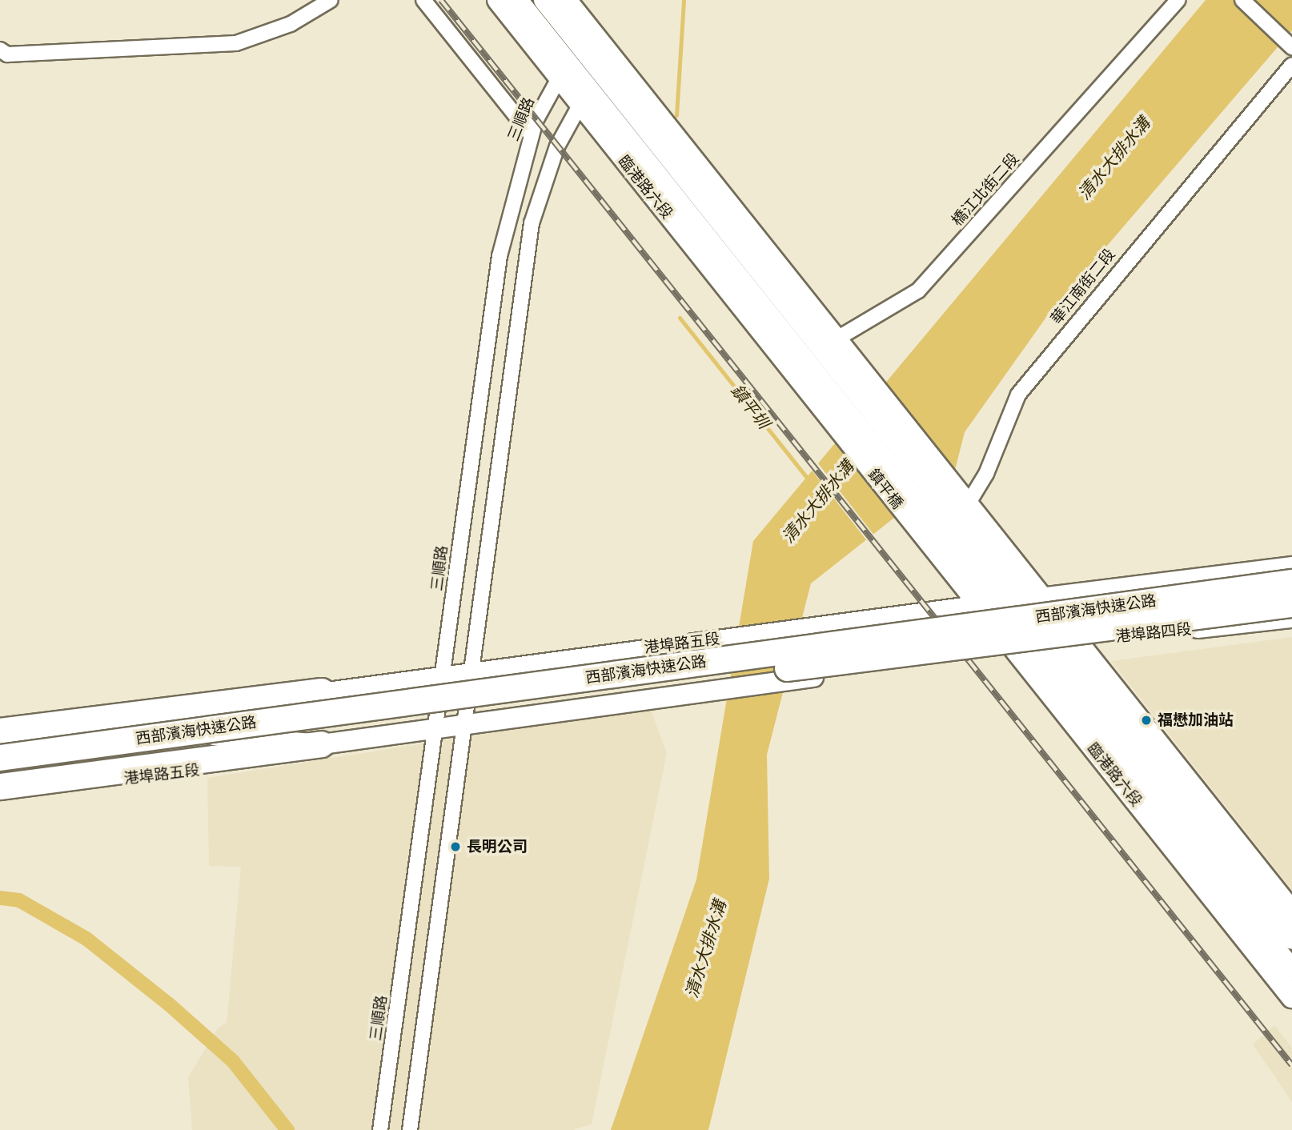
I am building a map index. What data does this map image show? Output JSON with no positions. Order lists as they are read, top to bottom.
{
  "streets": {
    "highway": ["西部濱海快速公路"],
    "main road": ["臨港路六段", "鎮平橋"],
    "street": [
      "三順路",
      "橋江北街二段",
      "華江南街二段",
      "港埠路四段",
      "港埠路五段"
    ]
  },
  "crossings": [
    ["三順路", "臨港路六段"],
    ["三順路", "港埠路五段"],
    ["臨港路六段", "橋江北街二段"],
    ["臨港路六段", "華江南街二段"],
    ["臨港路六段", "鎮平橋"],
    ["臨港路六段", "港埠路四段"],
    ["臨港路六段", "港埠路五段"],
    ["橋江北街二段", "鎮平橋"],
    ["華江南街二段", "鎮平橋"],
    ["港埠路四段", "港埠路五段"]
  ],
  "water": ["清水大排水溝", "鎮平圳"],
  "places": ["福懋加油站", "長明公司"]
}
